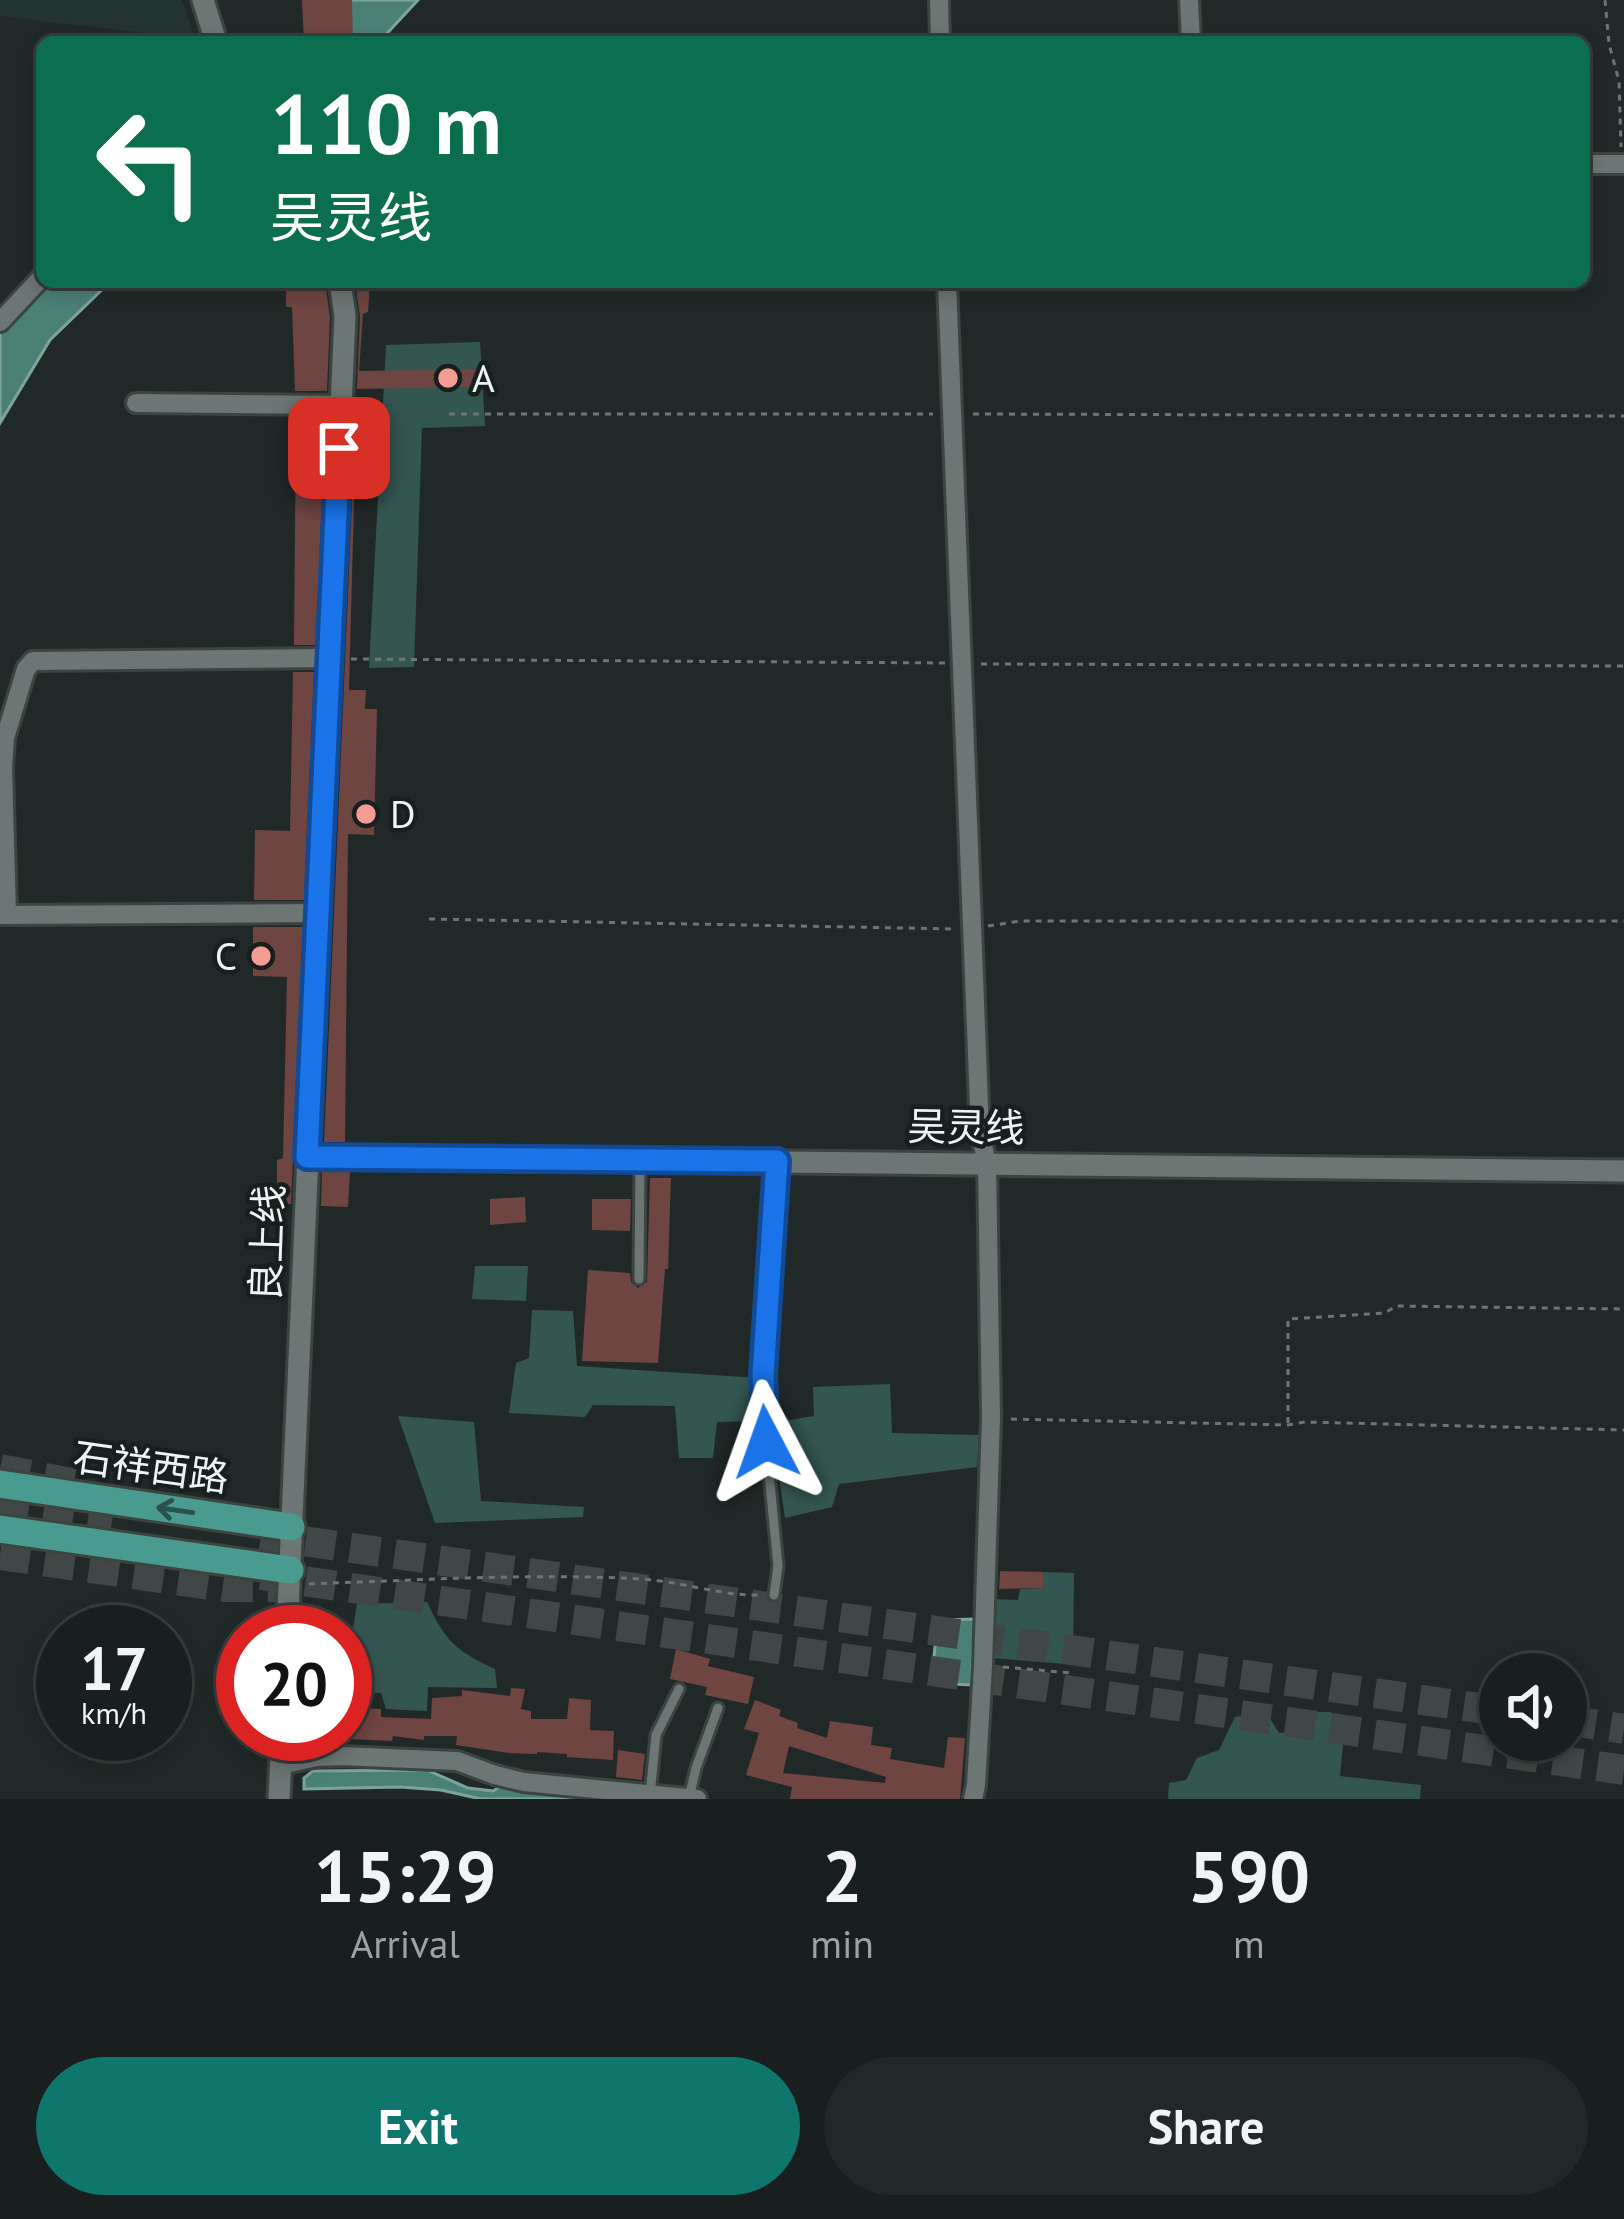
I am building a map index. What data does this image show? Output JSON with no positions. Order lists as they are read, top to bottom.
{
  "streets": {
    "main road": ["石祥西路"],
    "street": ["吴灵线", "良上线"]
  },
  "crossings": [
    ["吴灵线", "良上线"]
  ],
  "places": ["A", "D", "C"],
  "page": {
    "turn": ["110 m", "吴灵线"],
    "speed": "17 km/h",
    "limit": "20",
    "eta": [
      "15:29",
      "Arrival",
      "2",
      "min",
      "590",
      "m"
    ],
    "buttons": ["Exit", "Share"]
  }
}
